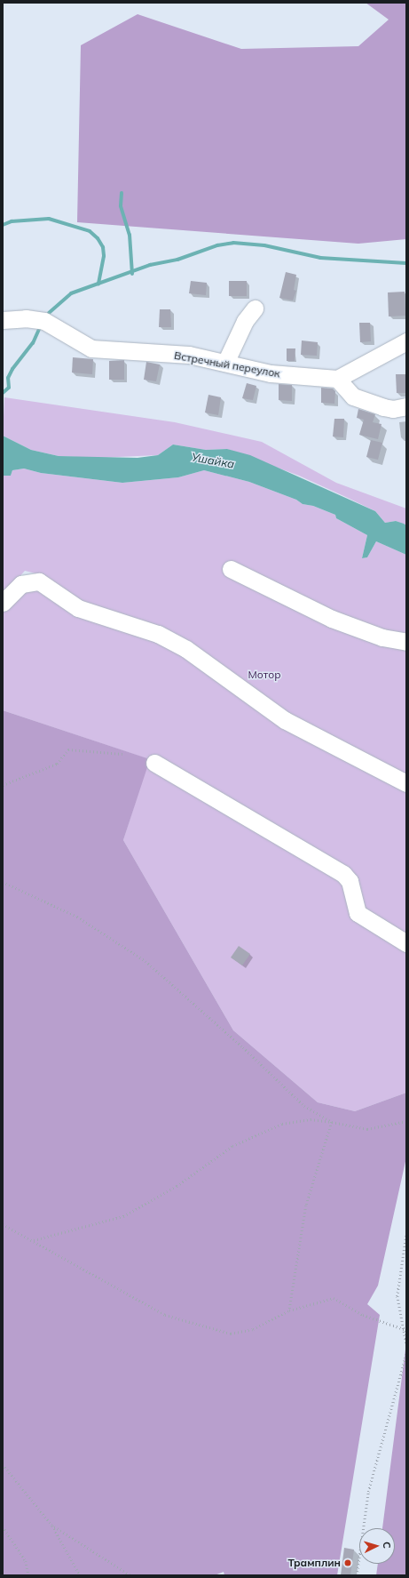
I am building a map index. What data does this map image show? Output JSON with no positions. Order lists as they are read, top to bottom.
{
  "streets": {
    "street": ["Встречный переулок"]
  },
  "water": ["Ушайка"],
  "parks": ["Мотор"],
  "places": ["Трамплин"],
  "north": "right"
}
